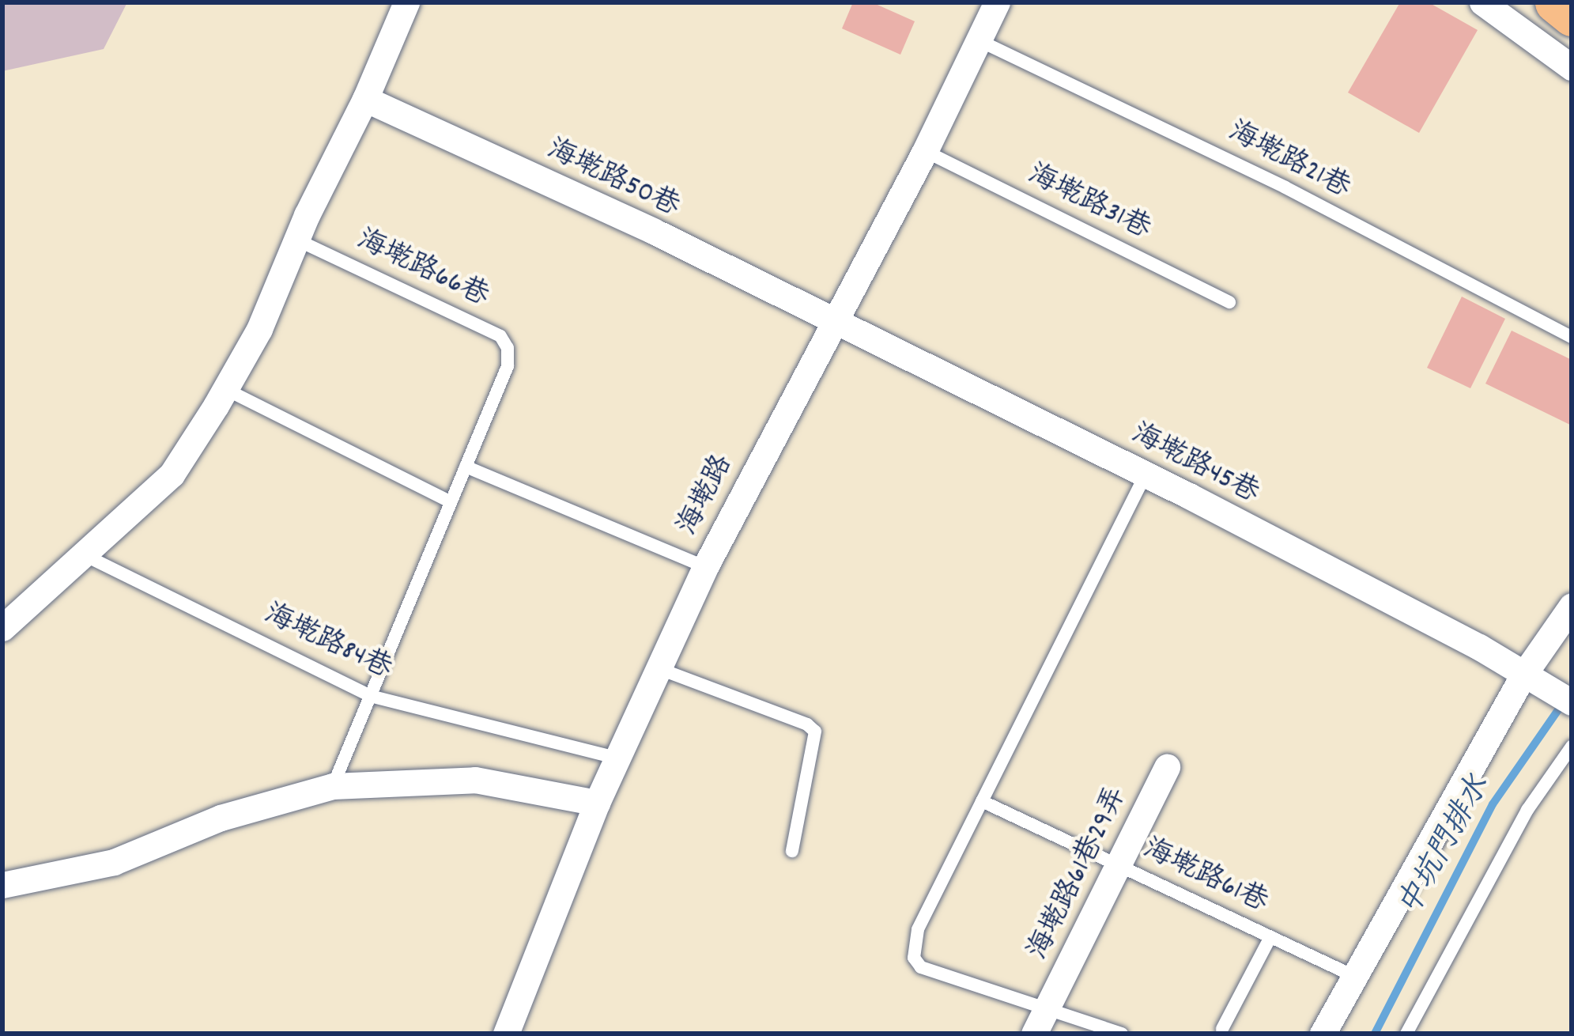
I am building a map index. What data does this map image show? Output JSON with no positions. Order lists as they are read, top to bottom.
{
  "streets": {
    "street": [
      "海墘路50巷",
      "海墘路45巷",
      "海墘路",
      "海墘路61巷29弄"
    ],
    "lane": [
      "海墘路21巷",
      "海墘路31巷",
      "海墘路66巷",
      "海墘路84巷",
      "海墘路61巷"
    ]
  },
  "crossings": [
    ["海墘路21巷", "海墘路"],
    ["海墘路50巷", "海墘路45巷"],
    ["海墘路50巷", "海墘路"],
    ["海墘路31巷", "海墘路"],
    ["海墘路66巷", "海墘路84巷"],
    ["海墘路45巷", "海墘路"],
    ["海墘路", "海墘路84巷"],
    ["海墘路61巷29弄", "海墘路61巷"]
  ],
  "water": ["中坑門排水"]
}
